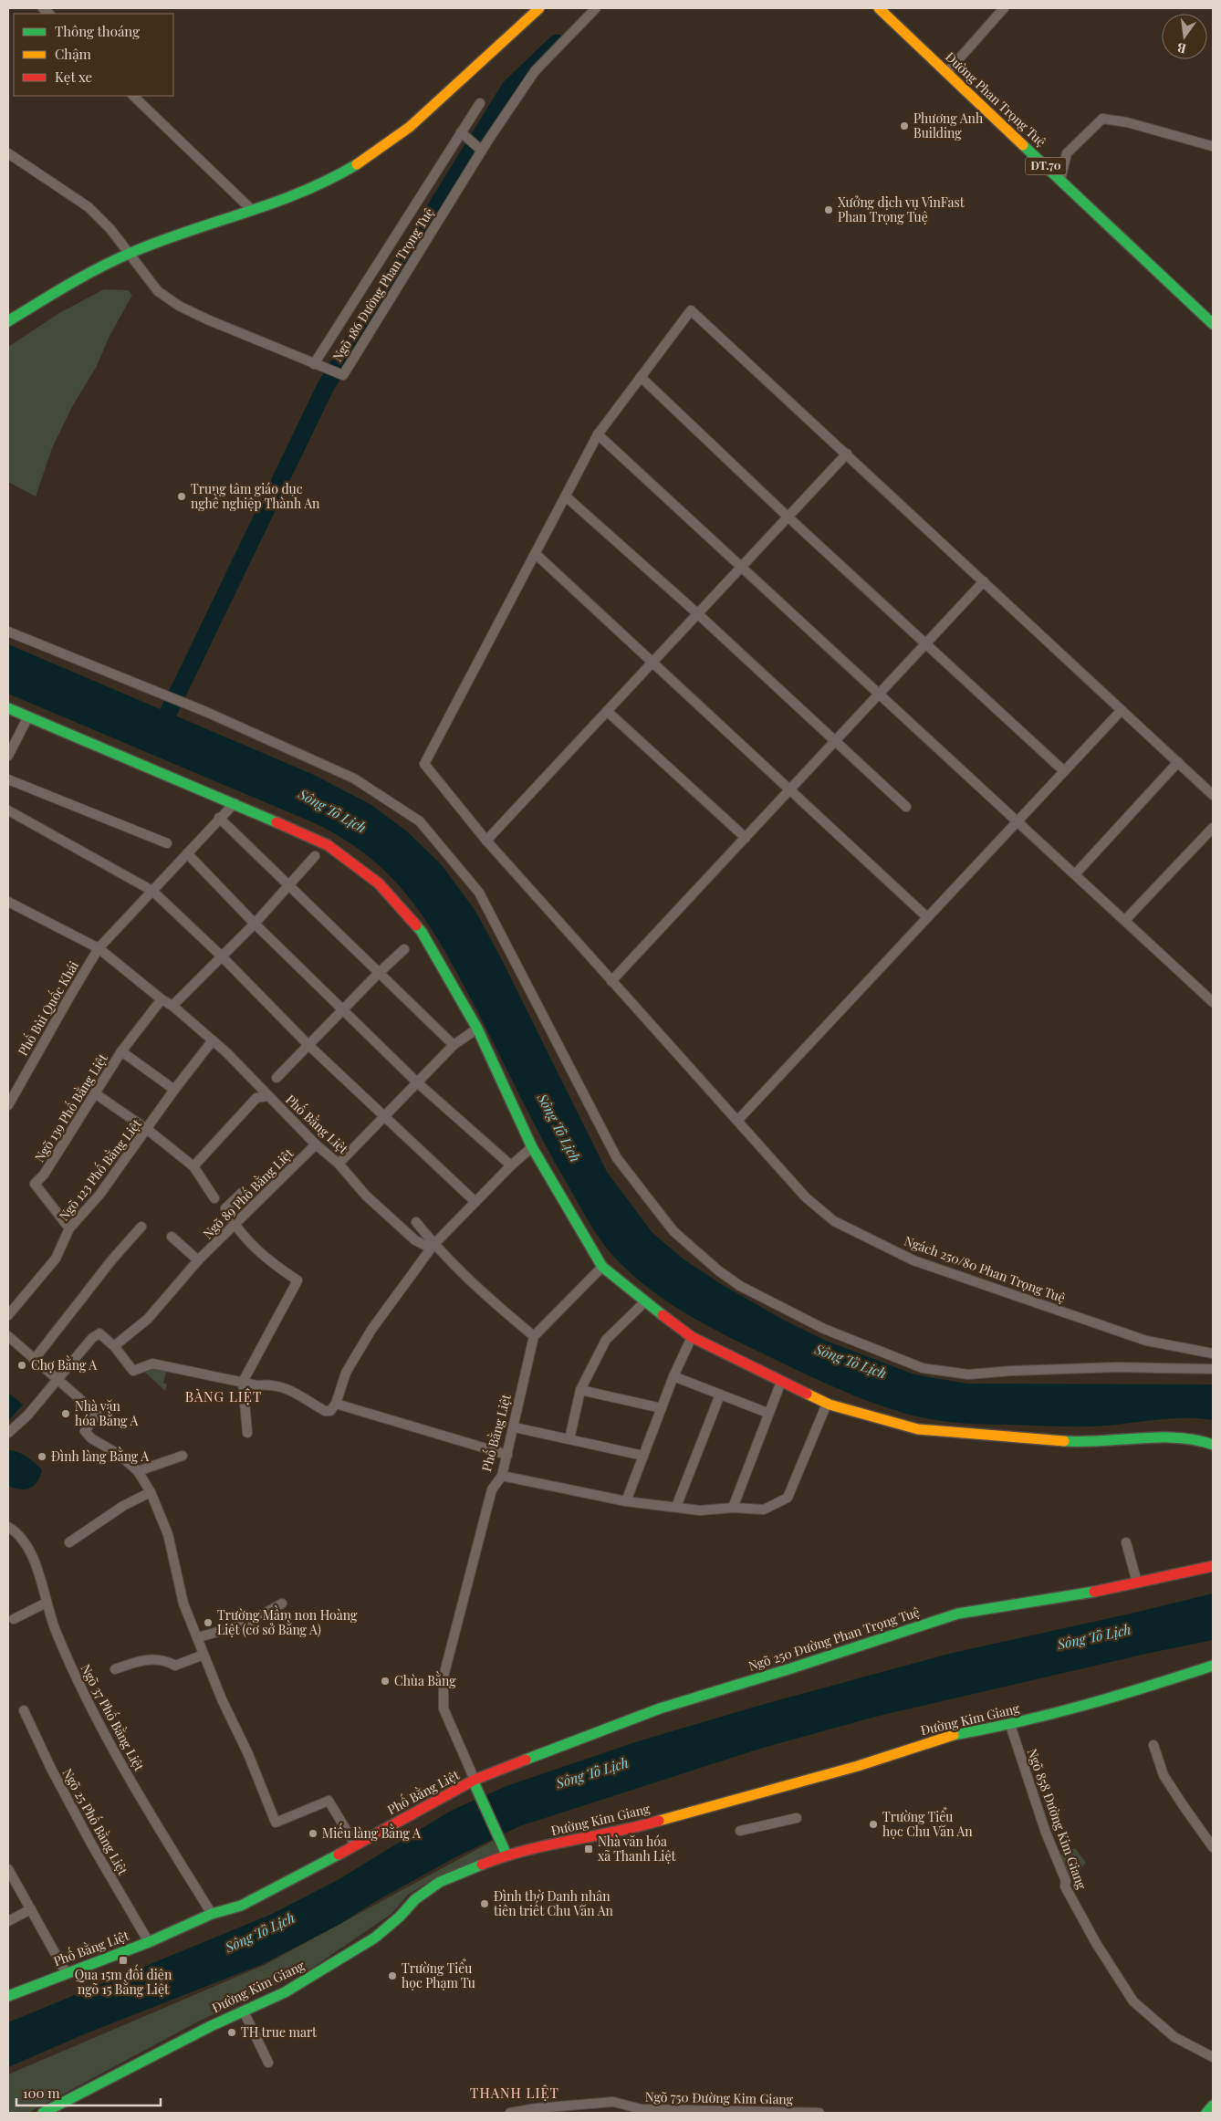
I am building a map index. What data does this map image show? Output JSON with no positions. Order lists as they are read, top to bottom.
{
  "streets": {
    "street": [
      "Đường Phan Trọng Tuệ",
      "ĐT.70",
      "Ngõ 186 Đường Phan Trọng Tuệ",
      "Phố Bùi Quốc Khái",
      "Ngõ 139 Phố Bằng Liệt",
      "Phố Bằng Liệt",
      "Ngõ 123 Phố Bằng Liệt",
      "Ngõ 89 Phố Bằng Liệt",
      "Ngách 250/80 Phan Trọng Tuệ",
      "Ngõ 250 Đường Phan Trọng Tuệ",
      "Ngõ 37 Phố Bằng Liệt",
      "Đường Kim Giang",
      "Ngõ 858 Đường Kim Giang",
      "Ngõ 25 Phố Bằng Liệt",
      "Ngõ 750 Đường Kim Giang"
    ]
  },
  "crossings": [
    ["Phố Bùi Quốc Khái", "Phố Bằng Liệt"],
    ["Ngõ 139 Phố Bằng Liệt", "Phố Bằng Liệt"],
    ["Ngõ 139 Phố Bằng Liệt", "Ngõ 123 Phố Bằng Liệt"],
    ["Phố Bằng Liệt", "Ngõ 123 Phố Bằng Liệt"],
    ["Phố Bằng Liệt", "Ngõ 89 Phố Bằng Liệt"],
    ["Phố Bằng Liệt", "Ngõ 250 Đường Phan Trọng Tuệ"],
    ["Phố Bằng Liệt", "Ngõ 37 Phố Bằng Liệt"],
    ["Phố Bằng Liệt", "Ngõ 25 Phố Bằng Liệt"],
    ["Đường Kim Giang", "Ngõ 858 Đường Kim Giang"]
  ],
  "districts": ["BÀNG LIỆT", "THANH LIỆT"],
  "water": ["Sông Tô Lịch"],
  "places": {
    "other": [
      "Phương Anh Building",
      "Xưởng dịch vụ VinFast Phan Trọng Tuệ",
      "Trung tâm giáo dục nghề nghiệp Thành An",
      "Chợ Bằng A",
      "Nhà văn hóa Bằng A",
      "Đình làng Bằng A",
      "Trường Mầm non Hoàng Liệt (cơ sở Bằng A)",
      "Chùa Bằng",
      "Trường Tiểu học Chu Văn An",
      "Miếu làng Bằng A",
      "Đình thờ Danh nhân tiên triết Chu Văn An",
      "Trường Tiểu học Phạm Tu",
      "TH true mart"
    ],
    "transit": ["Nhà văn hóa xã Thanh Liệt", "Qua 15m đối diện ngõ 15 Bằng Liệt"]
  },
  "legend": ["Thông thoáng", "Chậm", "Kẹt xe"],
  "scale_bar": "100 m",
  "north": "bottom"
}
